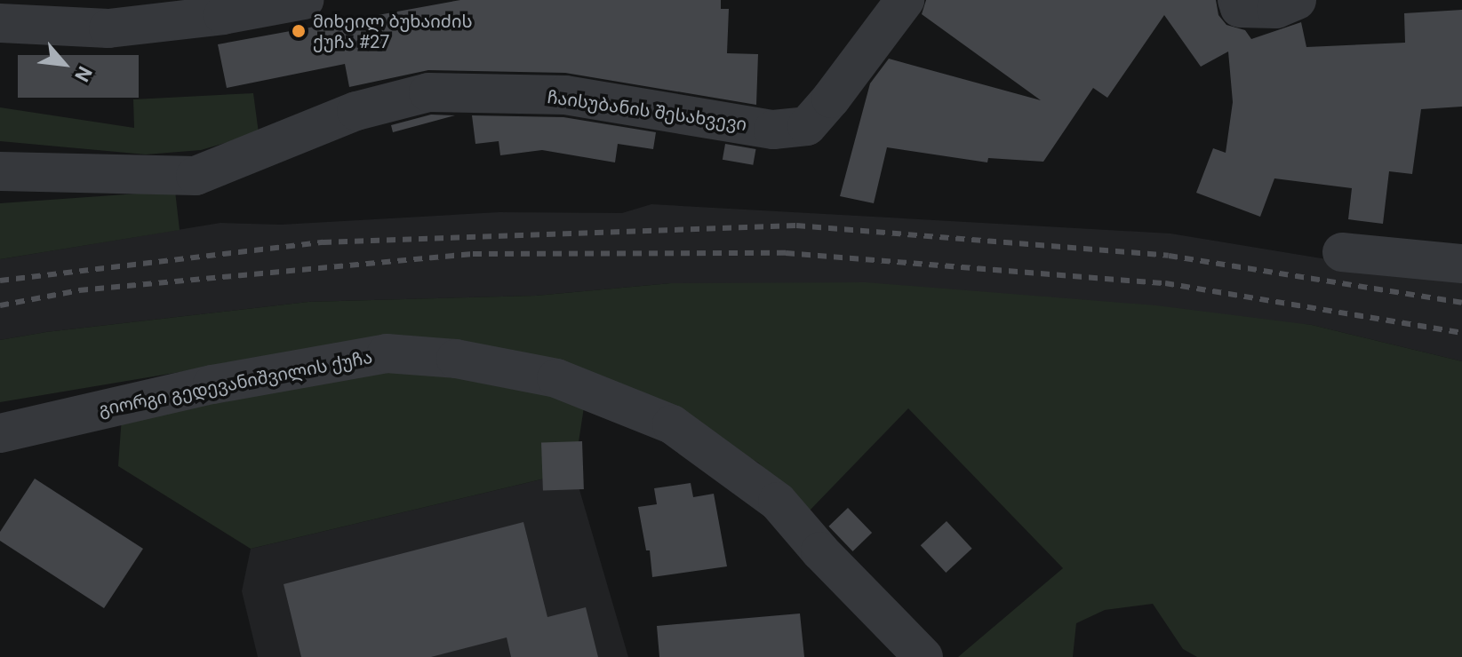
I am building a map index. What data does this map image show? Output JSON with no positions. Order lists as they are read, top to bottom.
{
  "streets": {
    "street": ["ჩაისუბანის შესახვევი", "გიორგი გედევანიშვილის ქუჩა"]
  },
  "places": ["მიხეილ ბუხაიძის ქუჩა #27"],
  "north": "bottom right"
}
